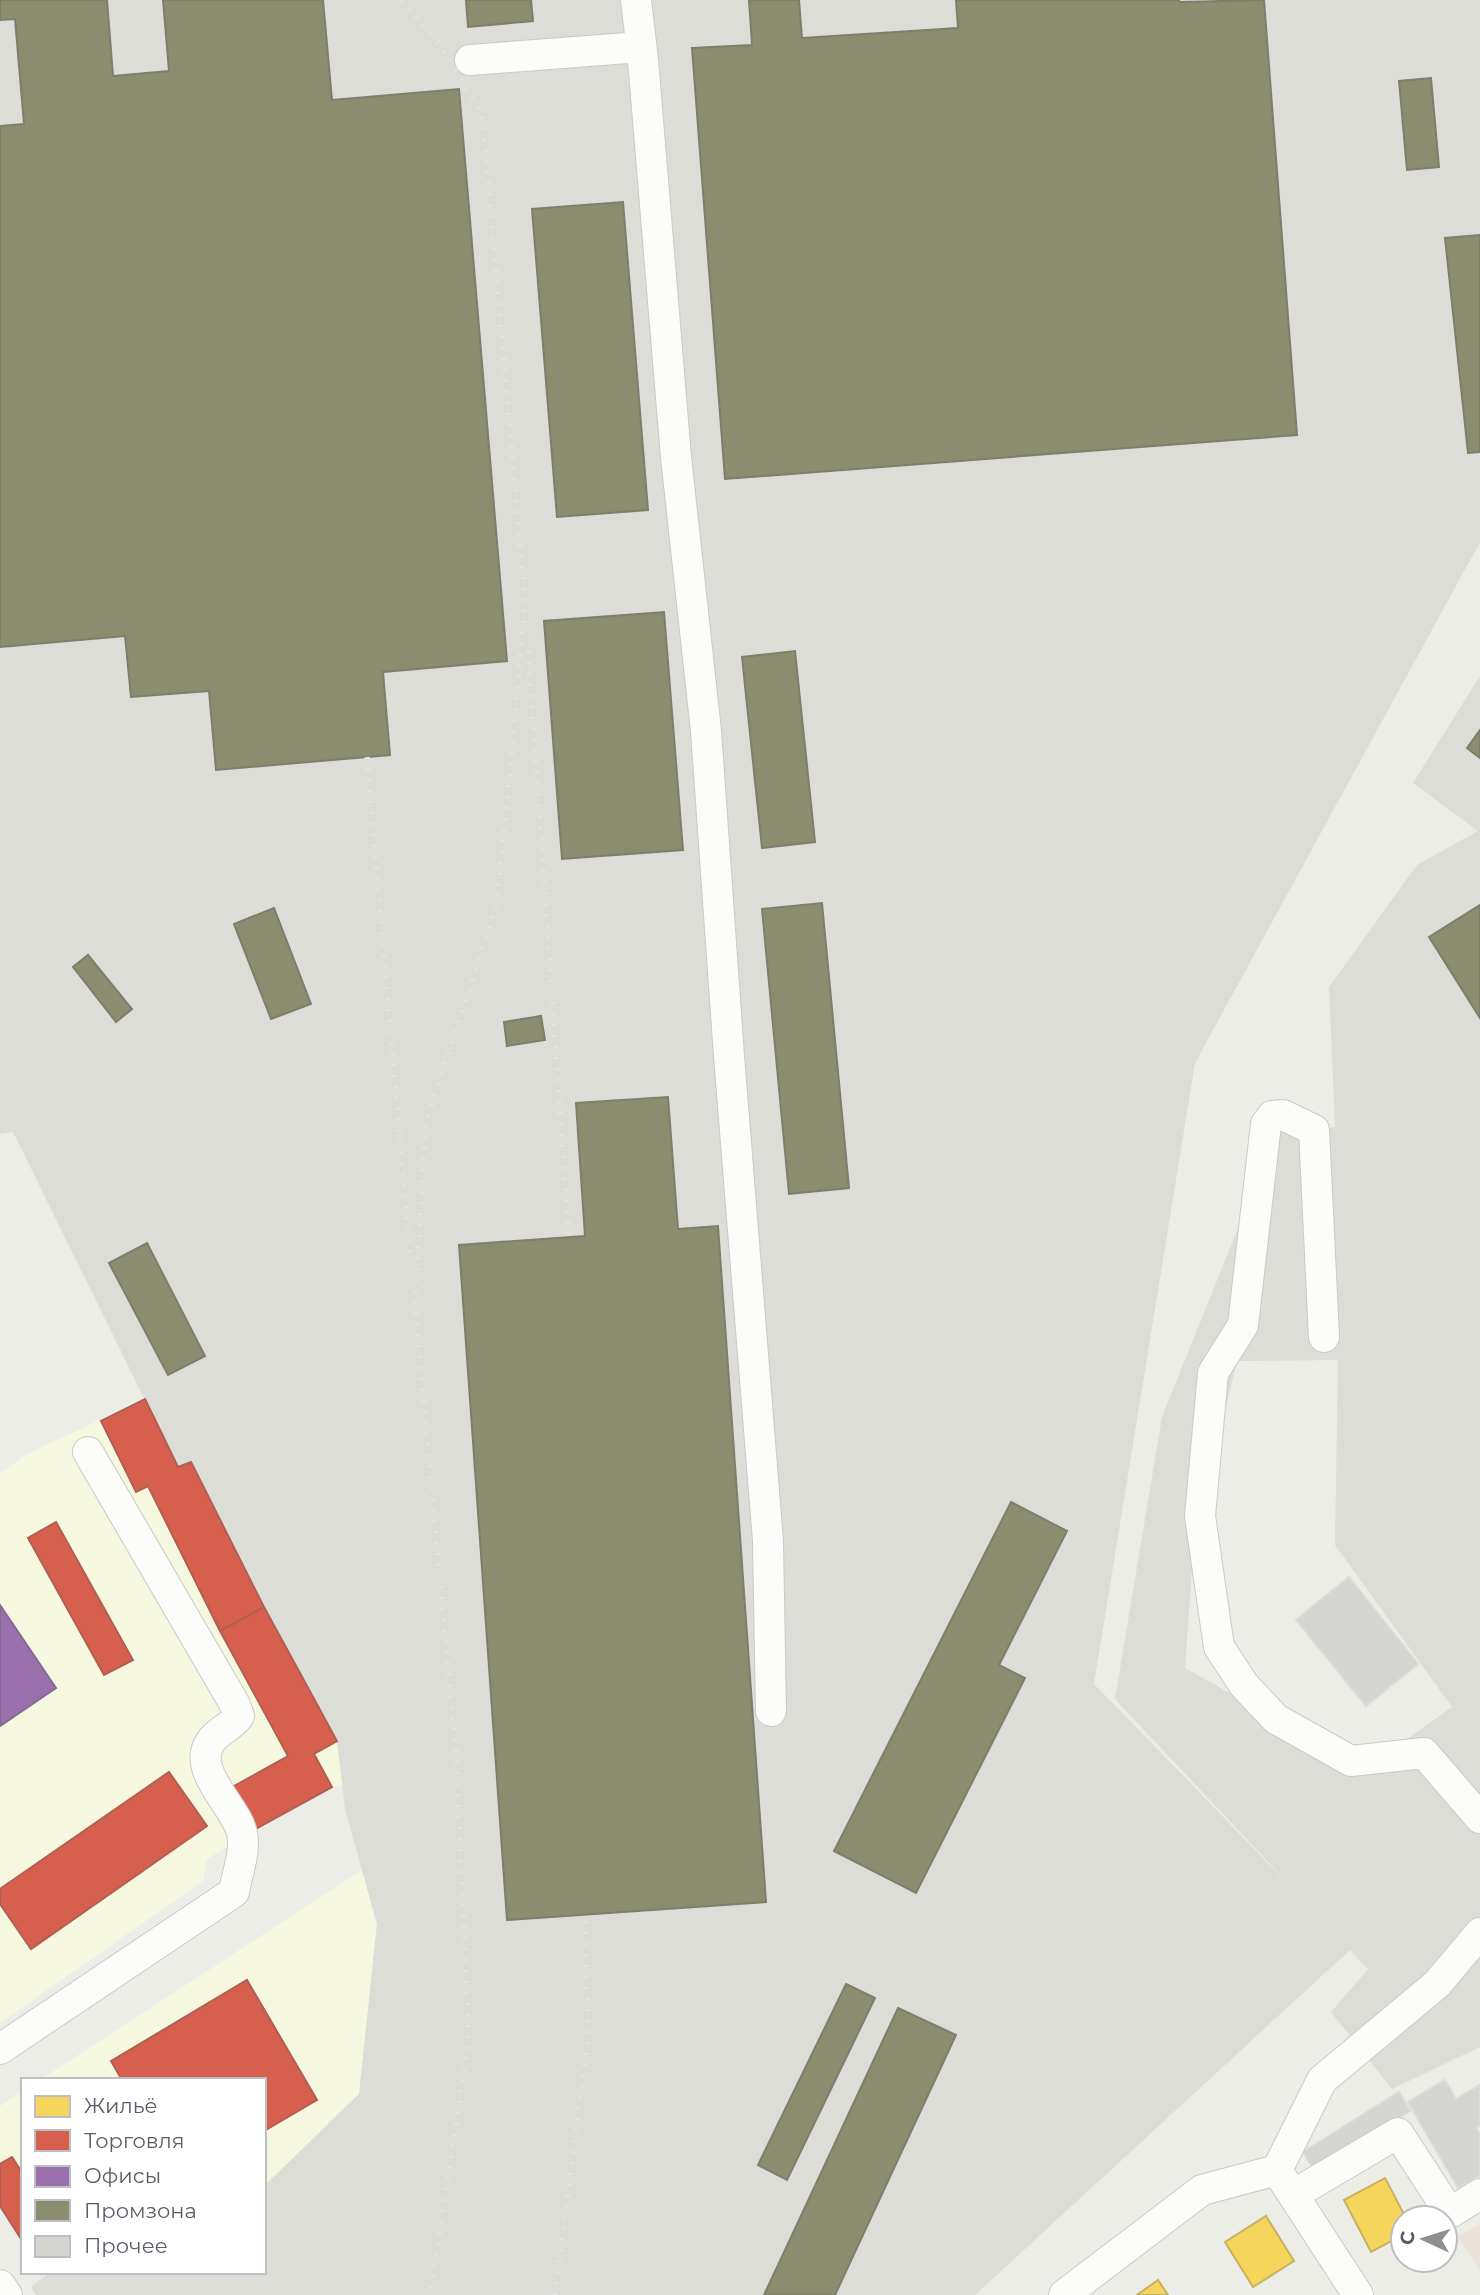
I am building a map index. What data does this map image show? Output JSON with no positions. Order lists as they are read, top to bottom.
{
  "legend": [
    "Жильё",
    "Торговля",
    "Офисы",
    "Промзона",
    "Прочее"
  ],
  "north": "left"
}
